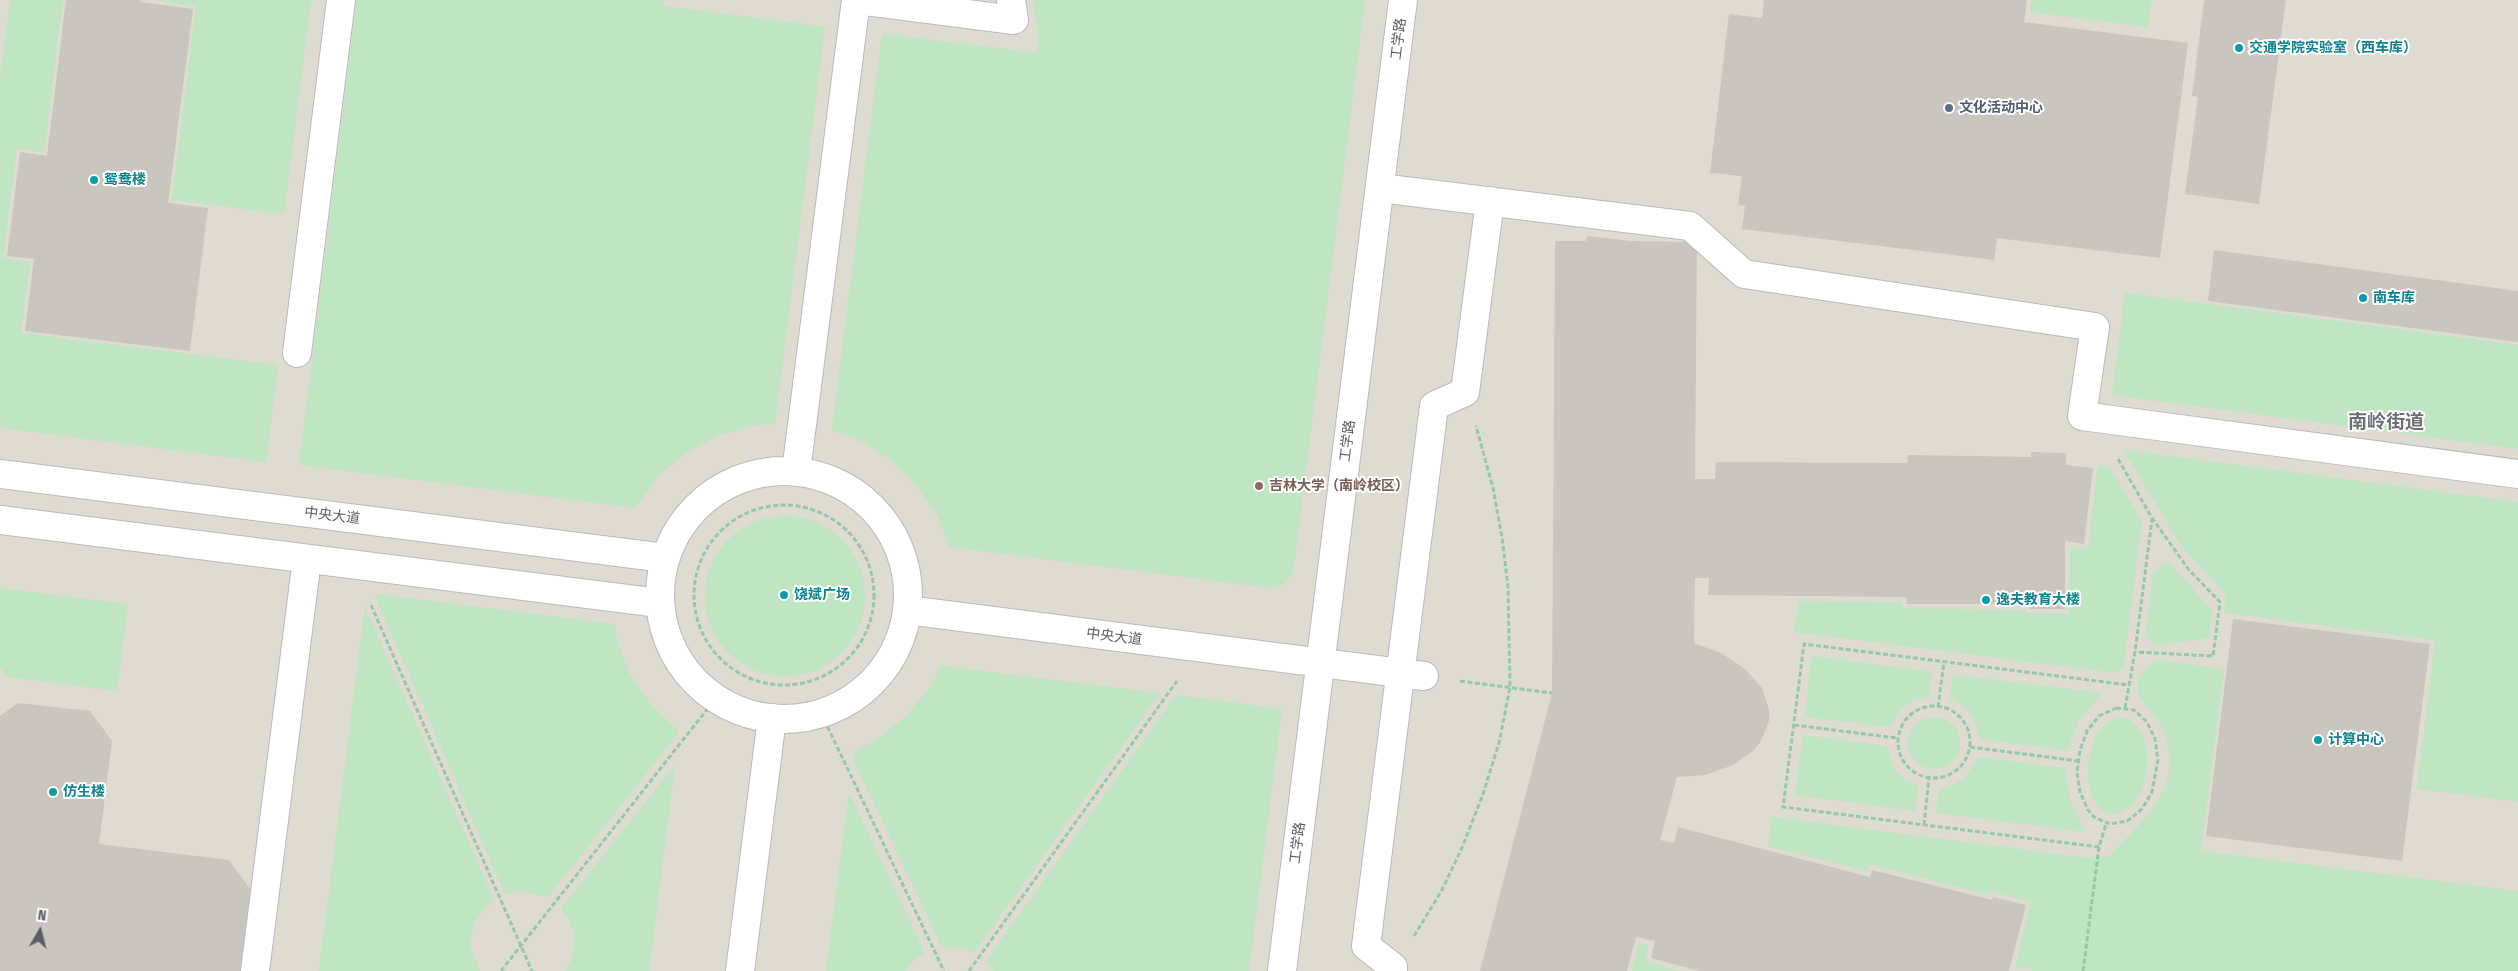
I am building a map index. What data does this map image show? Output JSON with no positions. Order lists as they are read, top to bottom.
{
  "streets": {
    "lane": ["工学路", "中央大道"]
  },
  "crossings": [
    ["工学路", "中央大道"]
  ],
  "districts": ["南岭街道"],
  "places": [
    "交通学院实验室（西车库）",
    "文化活动中心",
    "鸳鸯楼",
    "南车库",
    "吉林大学（南岭校区）",
    "饶斌广场",
    "逸夫教育大楼",
    "计算中心",
    "仿生楼"
  ],
  "north": "top"
}
